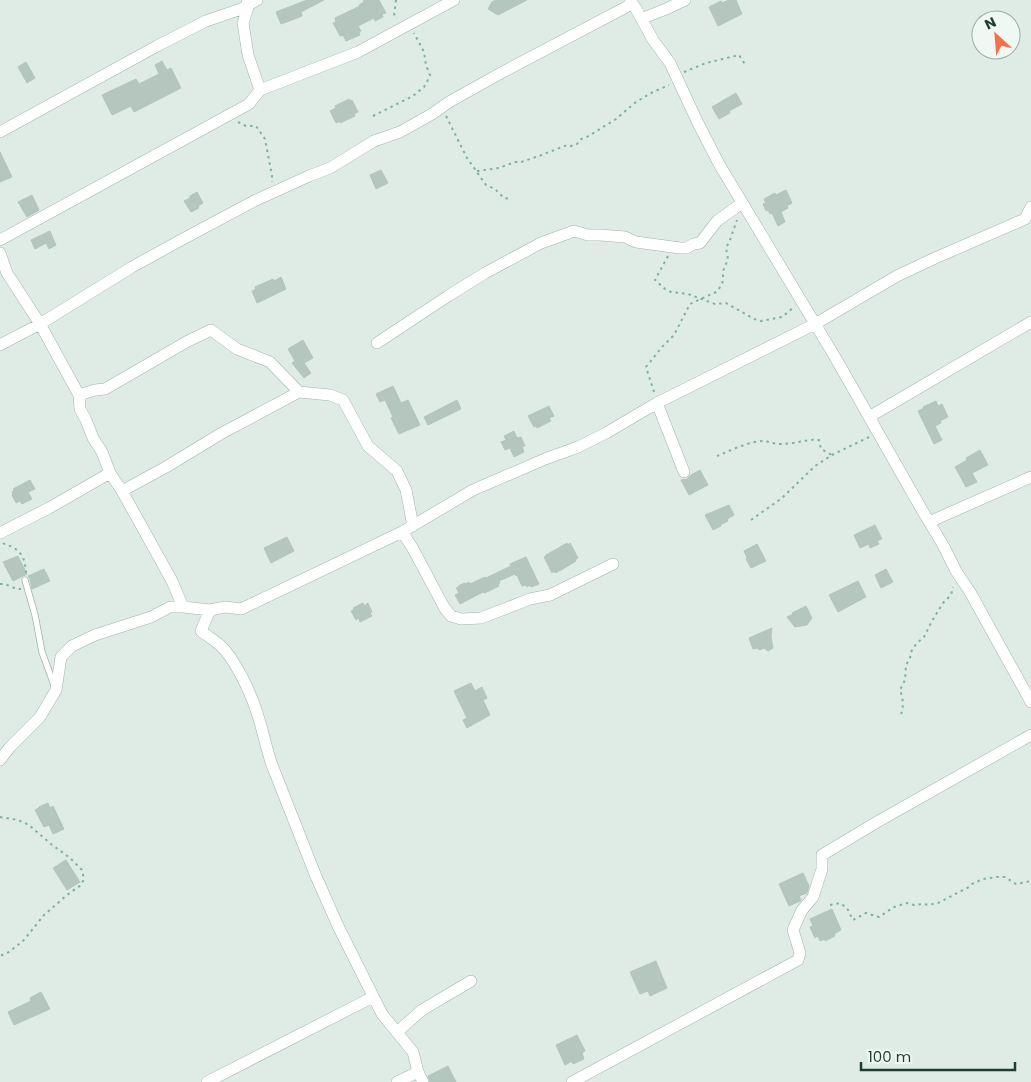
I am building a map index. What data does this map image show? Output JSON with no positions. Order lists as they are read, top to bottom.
{
  "scale_bar": "100 m",
  "north": "top left"
}
